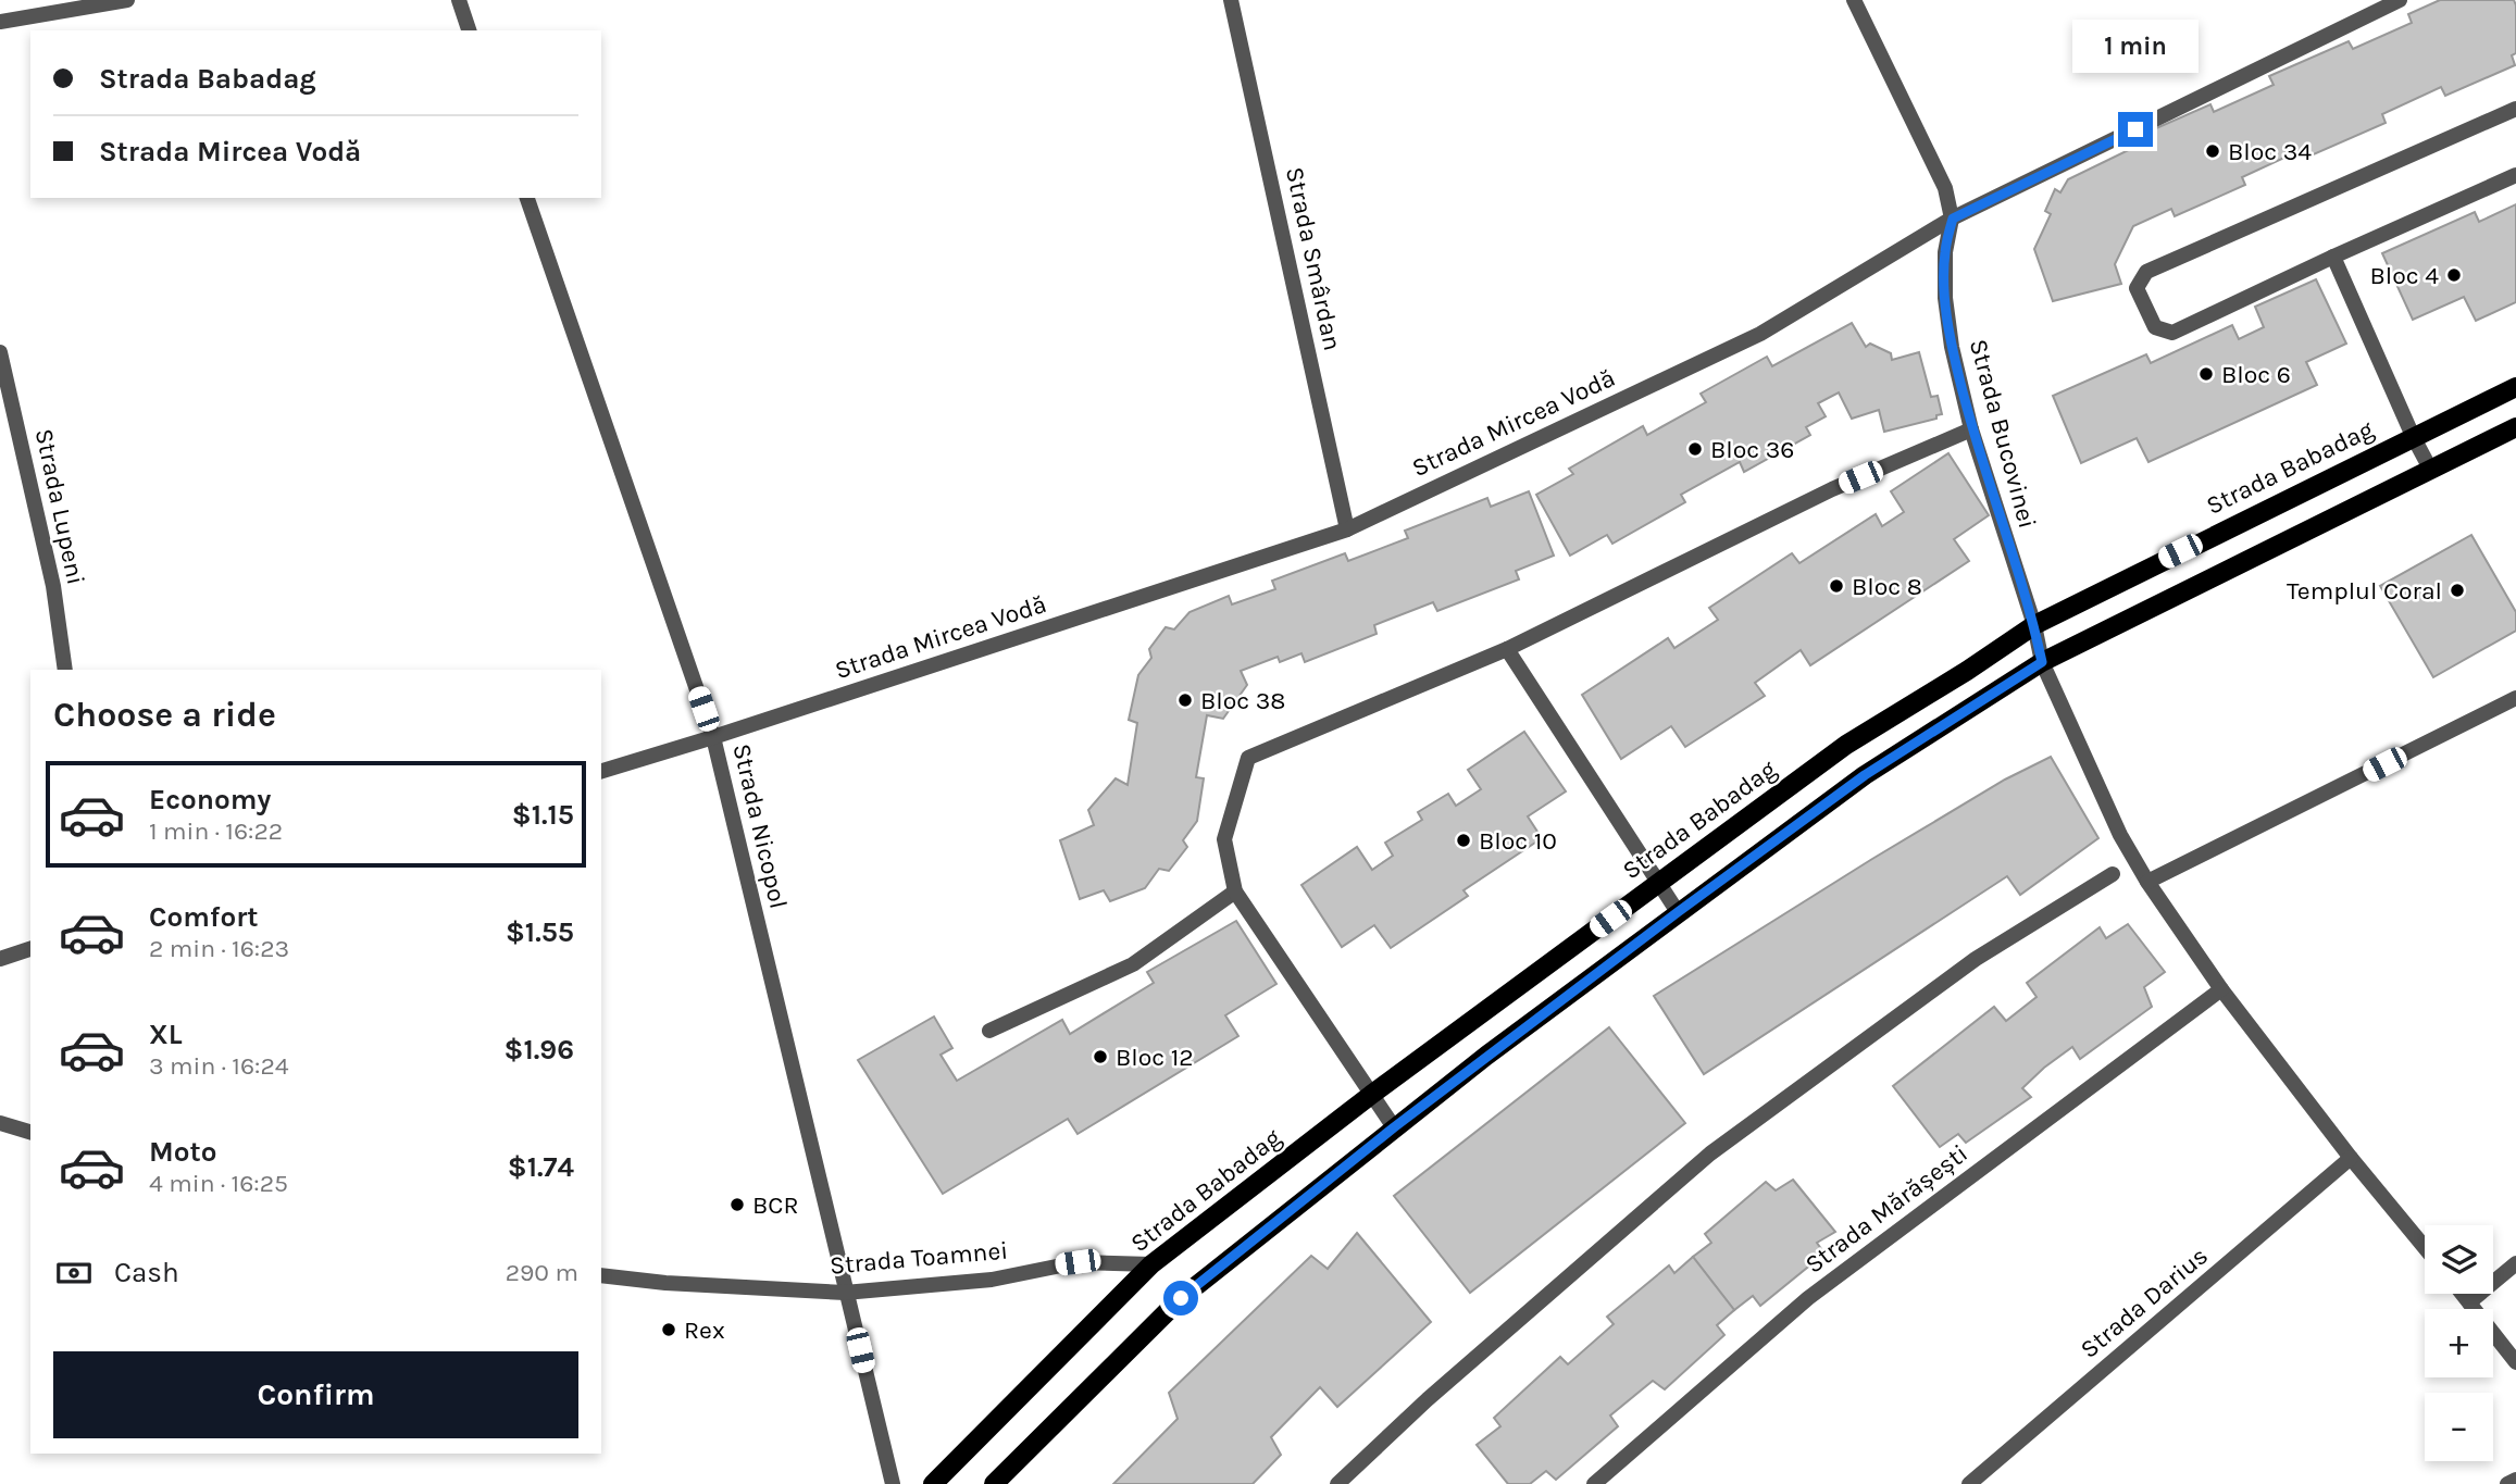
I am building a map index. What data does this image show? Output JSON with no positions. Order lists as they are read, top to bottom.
{
  "streets": {
    "main road": ["Strada Babadag"],
    "street": [
      "Strada Smârdan",
      "Strada Mircea Vodă",
      "Strada Bucovinei",
      "Strada Lupeni",
      "Strada Nicopol",
      "Strada Mărășești",
      "Strada Toamnei",
      "Strada Darius"
    ]
  },
  "crossings": [
    ["Strada Smârdan", "Strada Mircea Vodă"],
    ["Strada Mircea Vodă", "Strada Bucovinei"],
    ["Strada Mircea Vodă", "Strada Nicopol"],
    ["Strada Bucovinei", "Strada Babadag"],
    ["Strada Bucovinei", "Strada Mărășești"],
    ["Strada Bucovinei", "Strada Darius"],
    ["Strada Babadag", "Strada Toamnei"],
    ["Strada Nicopol", "Strada Toamnei"]
  ],
  "places": [
    "Bloc 34",
    "Bloc 4",
    "Bloc 6",
    "Bloc 36",
    "Bloc 8",
    "Templul Coral",
    "Bloc 38",
    "Bloc 10",
    "Bloc 12",
    "BCR",
    "Rex"
  ],
  "page": {
    "bubble": "1 min",
    "banner": ["Strada Babadag", "Strada Mircea Vodă"],
    "heading": "Choose a ride",
    "list": [
      {
        "name": "Economy",
        "note": "1 min · 16:22",
        "value": "$1.15"
      },
      {
        "name": "Comfort",
        "note": "2 min · 16:23",
        "value": "$1.55"
      },
      {
        "name": "XL",
        "note": "3 min · 16:24",
        "value": "$1.96"
      },
      {
        "name": "Moto",
        "note": "4 min · 16:25",
        "value": "$1.74"
      }
    ],
    "map_buttons": ["+", "−"],
    "pay": ["Cash", "290 m"],
    "buttons": "Confirm"
  }
}
